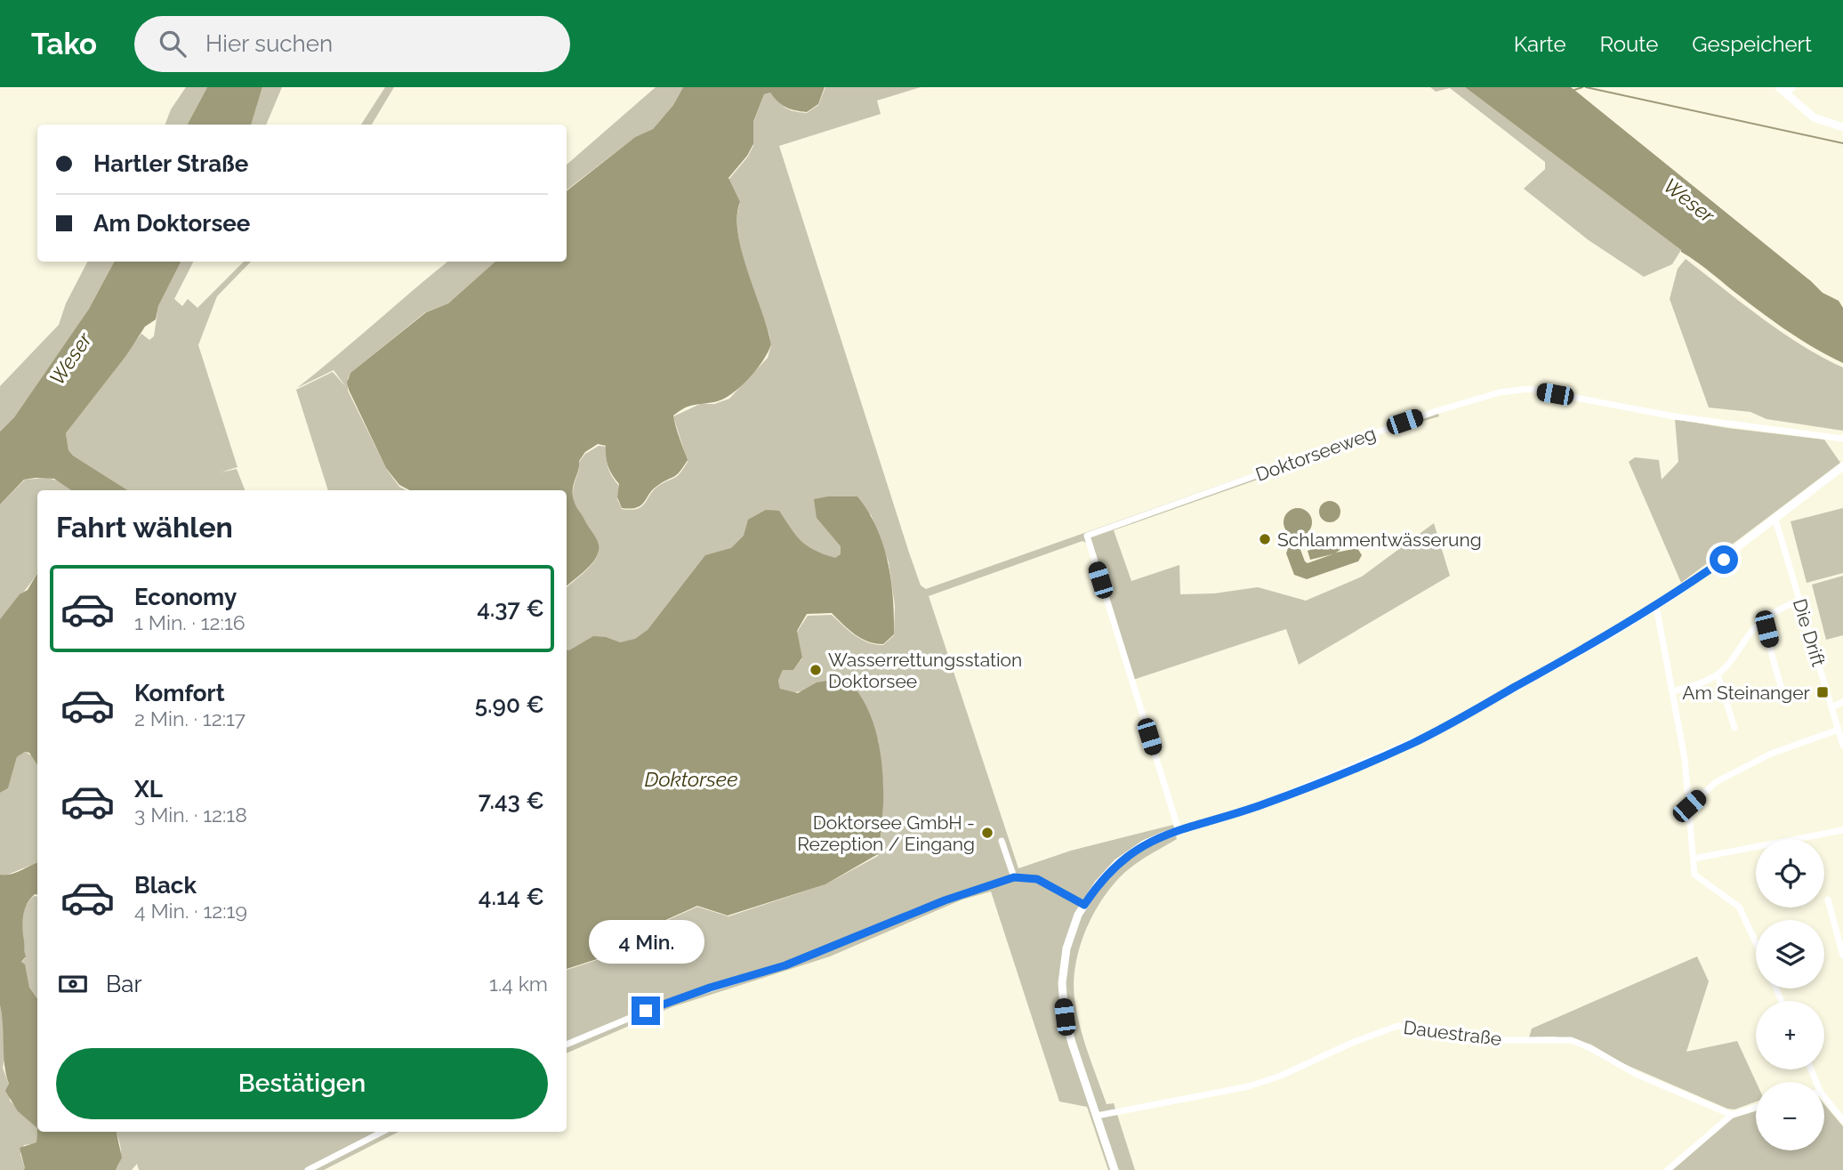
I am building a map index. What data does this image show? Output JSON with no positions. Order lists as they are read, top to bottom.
{
  "streets": {
    "street": ["Doktorseeweg", "Die Drift", "Dauestraße"]
  },
  "water": ["Weser", "Doktorsee"],
  "places": {
    "other": ["Schlammentwässerung", "Wasserrettungsstation Doktorsee", "Doktorsee GmbH - Rezeption / Eingang"],
    "transit": ["Am Steinanger"]
  },
  "page": {
    "header": "Tako",
    "search": "Hier suchen",
    "nav": ["Karte", "Route", "Gespeichert"],
    "banner": ["Hartler Straße", "Am Doktorsee"],
    "heading": "Fahrt wählen",
    "list": [
      {
        "name": "Economy",
        "note": "1 Min. · 12:16",
        "value": "4.37 €"
      },
      {
        "name": "Komfort",
        "note": "2 Min. · 12:17",
        "value": "5.90 €"
      },
      {
        "name": "XL",
        "note": "3 Min. · 12:18",
        "value": "7.43 €"
      },
      {
        "name": "Black",
        "note": "4 Min. · 12:19",
        "value": "4.14 €"
      }
    ],
    "map_buttons": ["+", "−"],
    "bubble": "4 Min.",
    "pay": ["Bar", "1.4 km"],
    "buttons": "Bestätigen"
  }
}
